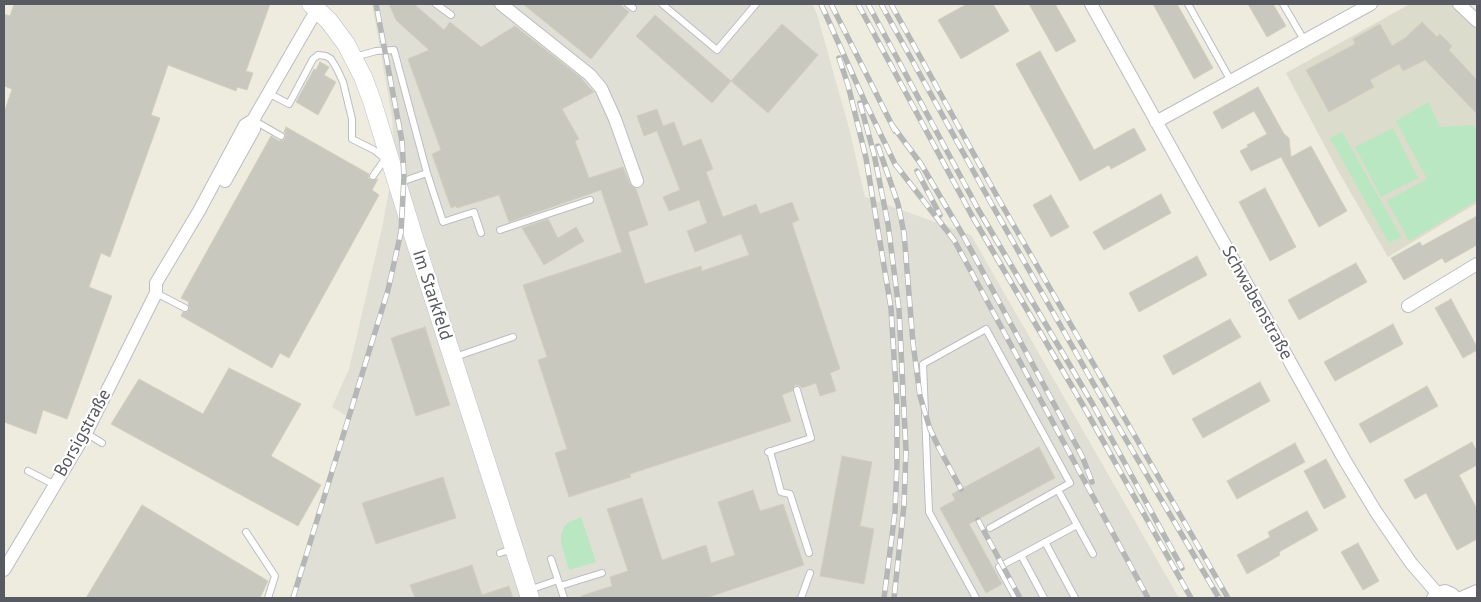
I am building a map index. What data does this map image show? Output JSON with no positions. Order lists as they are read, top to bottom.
{
  "streets": {
    "main road": ["Im Starkfeld"],
    "street": ["Schwabenstraße", "Borsigstraße"]
  },
  "crossings": [
    ["Im Starkfeld", "Borsigstraße"]
  ]
}
